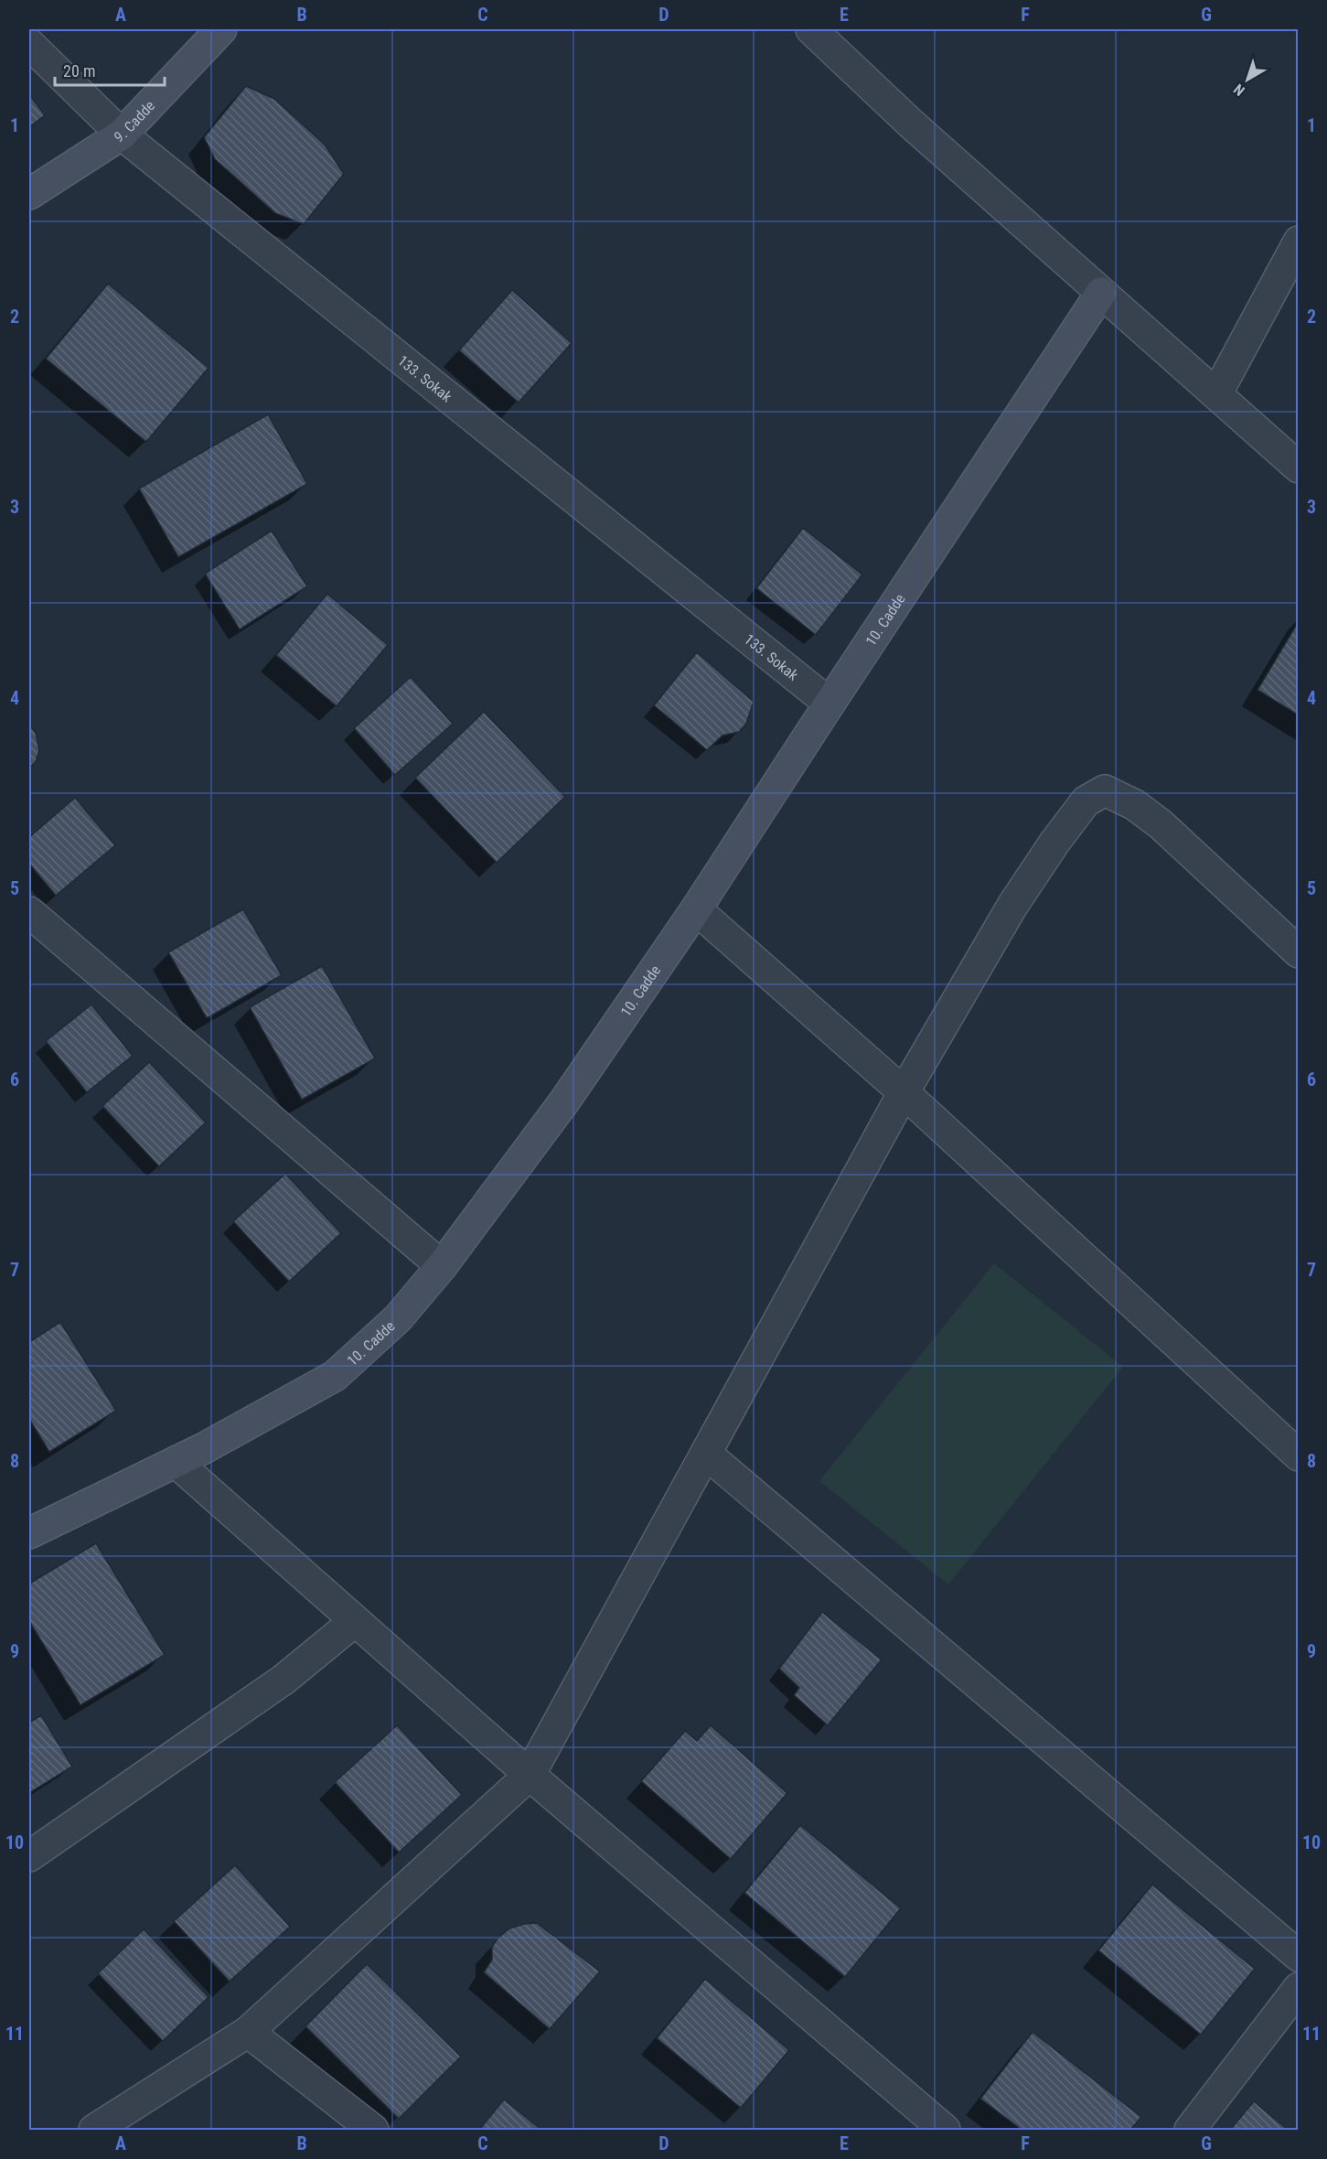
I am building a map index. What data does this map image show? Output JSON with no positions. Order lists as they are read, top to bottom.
{
  "streets": {
    "street": ["9. Cadde", "133. Sokak", "10. Cadde"]
  },
  "crossings": [
    ["9. Cadde", "133. Sokak"],
    ["133. Sokak", "10. Cadde"]
  ],
  "scale_bar": "20 m",
  "north": "bottom left",
  "grid": {
    "columns": [
      "A",
      "B",
      "C",
      "D",
      "E",
      "F",
      "G"
    ],
    "rows": [
      "1",
      "2",
      "3",
      "4",
      "5",
      "6",
      "7",
      "8",
      "9",
      "10",
      "11"
    ]
  }
}
